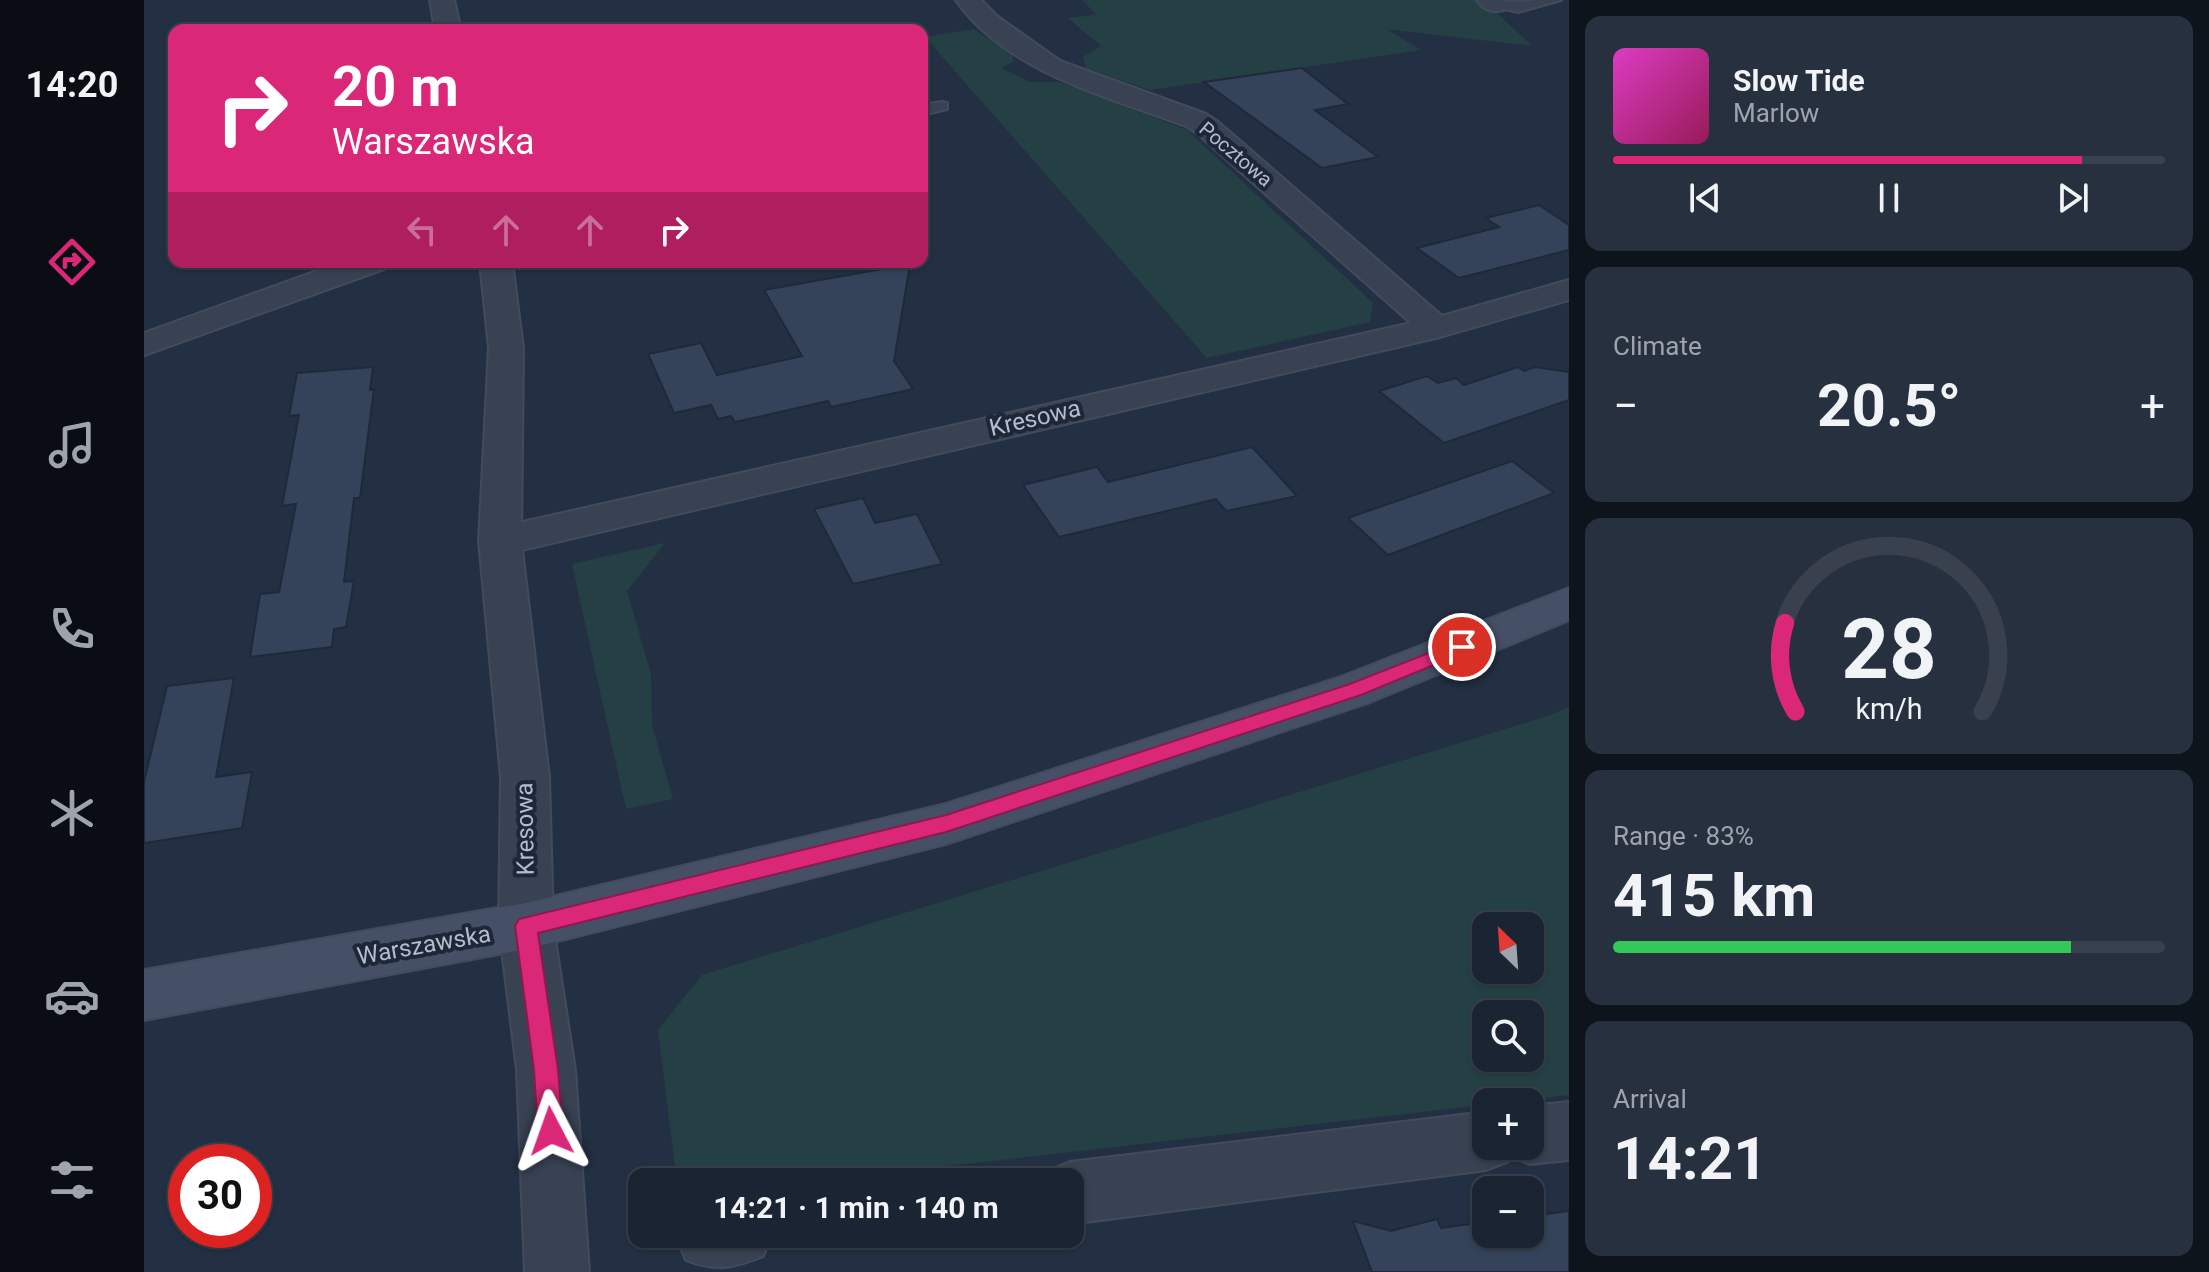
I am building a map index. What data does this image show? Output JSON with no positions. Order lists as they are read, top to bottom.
{
  "streets": {
    "main road": ["Warszawska"],
    "street": ["Pocztowa", "Kresowa"]
  },
  "crossings": [
    ["Pocztowa", "Kresowa"],
    ["Kresowa", "Warszawska"]
  ],
  "north": "top left",
  "page": {
    "tabs": "14:20",
    "turn": ["20 m", "Warszawska"],
    "song": ["Slow Tide", "Marlow"],
    "tile": [
      "Climate",
      ["Range · 83%", "415 km"],
      ["Arrival", "14:21"]
    ],
    "heat": ["−", "20.5°", "+"],
    "map_buttons": ["+", "−"],
    "limit": "30",
    "trip": "14:21 · 1 min · 140 m",
    "gauge": ["28", "km/h"]
  }
}
